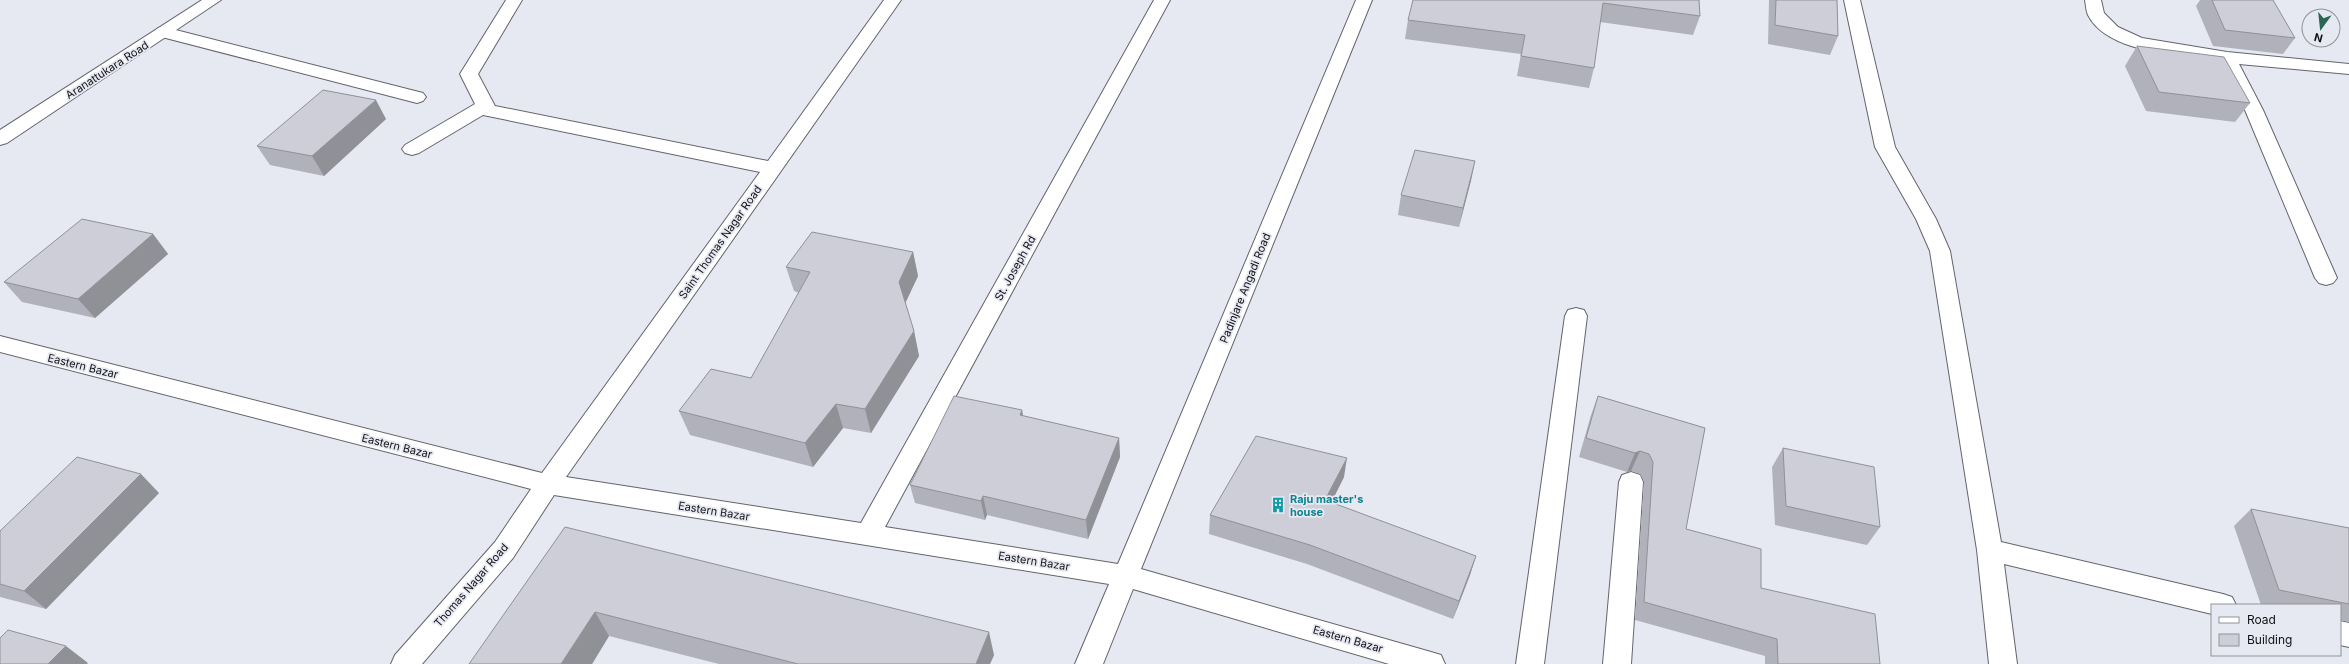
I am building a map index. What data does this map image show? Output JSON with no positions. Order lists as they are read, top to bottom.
{
  "streets": {
    "street": [
      "Aranattukara Road",
      "Saint Thomas Nagar Road",
      "St. Joseph Rd",
      "Padinjare Angadi Road",
      "Eastern Bazar",
      "Thomas Nagar Road"
    ]
  },
  "crossings": [
    ["Saint Thomas Nagar Road", "Eastern Bazar"],
    ["Saint Thomas Nagar Road", "Thomas Nagar Road"],
    ["St. Joseph Rd", "Eastern Bazar"],
    ["Padinjare Angadi Road", "Eastern Bazar"],
    ["Eastern Bazar", "Thomas Nagar Road"]
  ],
  "places": {
    "building": ["Raju master's house"]
  },
  "legend": ["Road", "Building"],
  "north": "bottom"
}
